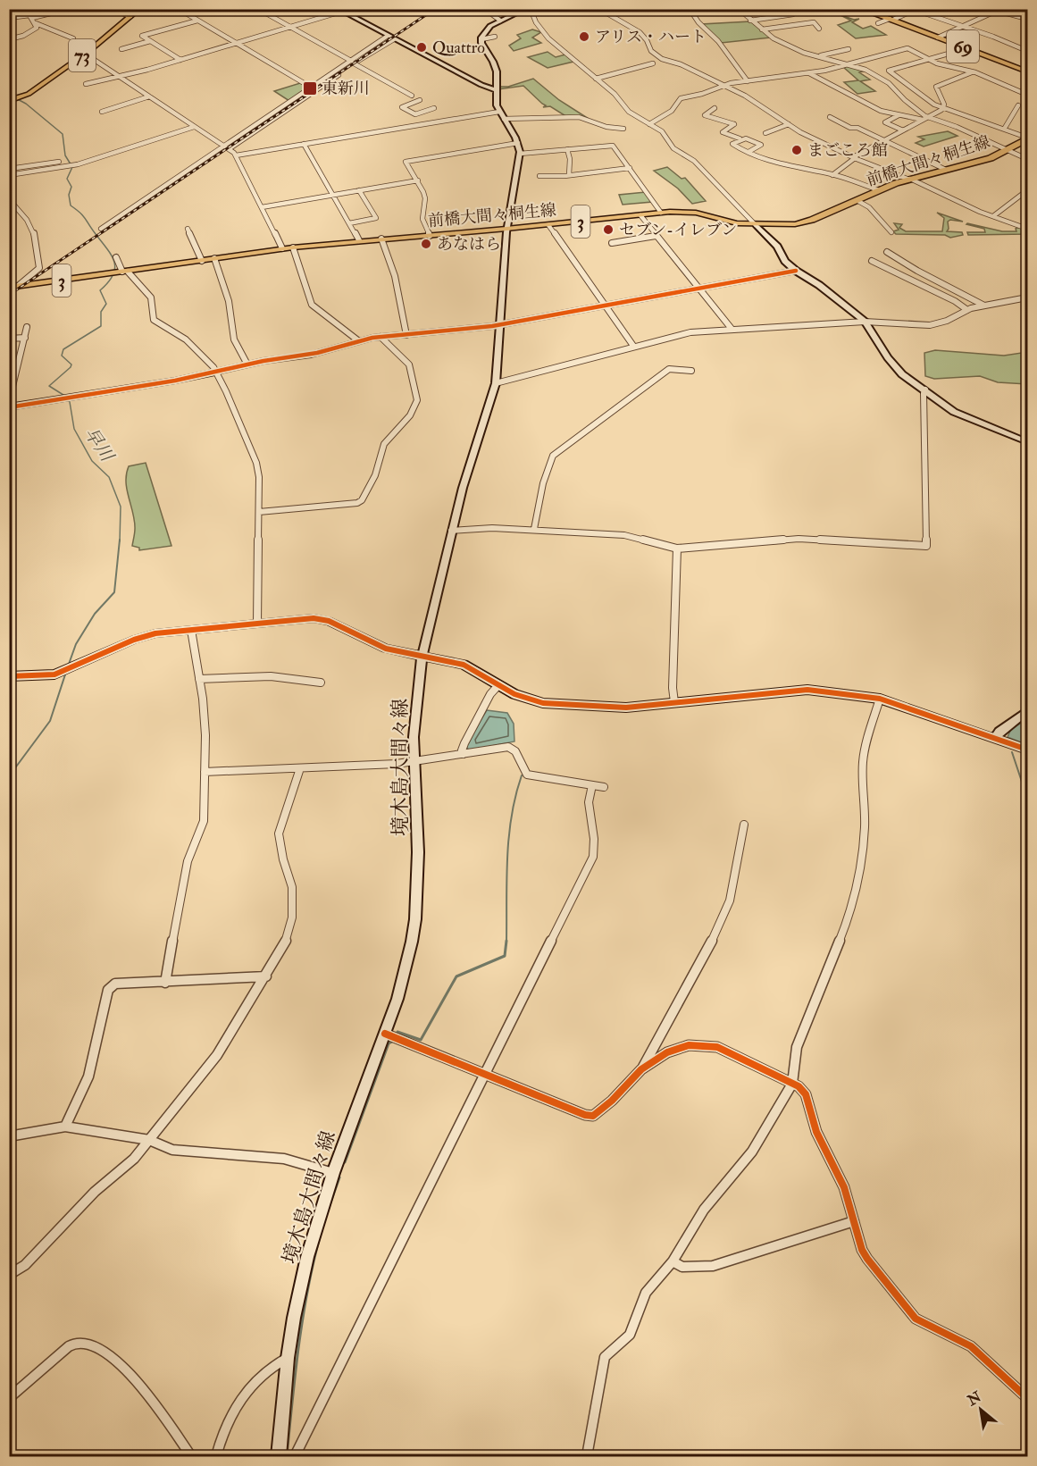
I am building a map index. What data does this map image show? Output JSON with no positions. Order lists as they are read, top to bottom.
{
  "streets": {
    "main road": [
      "69",
      "73",
      "前橋大間々桐生線",
      "3",
      "境木島大間々線"
    ]
  },
  "crossings": [
    ["前橋大間々桐生線", "境木島大間々線"]
  ],
  "water": ["早川"],
  "places": {
    "other": [
      "アリス・ハート",
      "Quattro",
      "まごころ館",
      "セブン-イレブン",
      "あなはら"
    ],
    "transit": ["東新川"]
  },
  "north": "top left"
}
